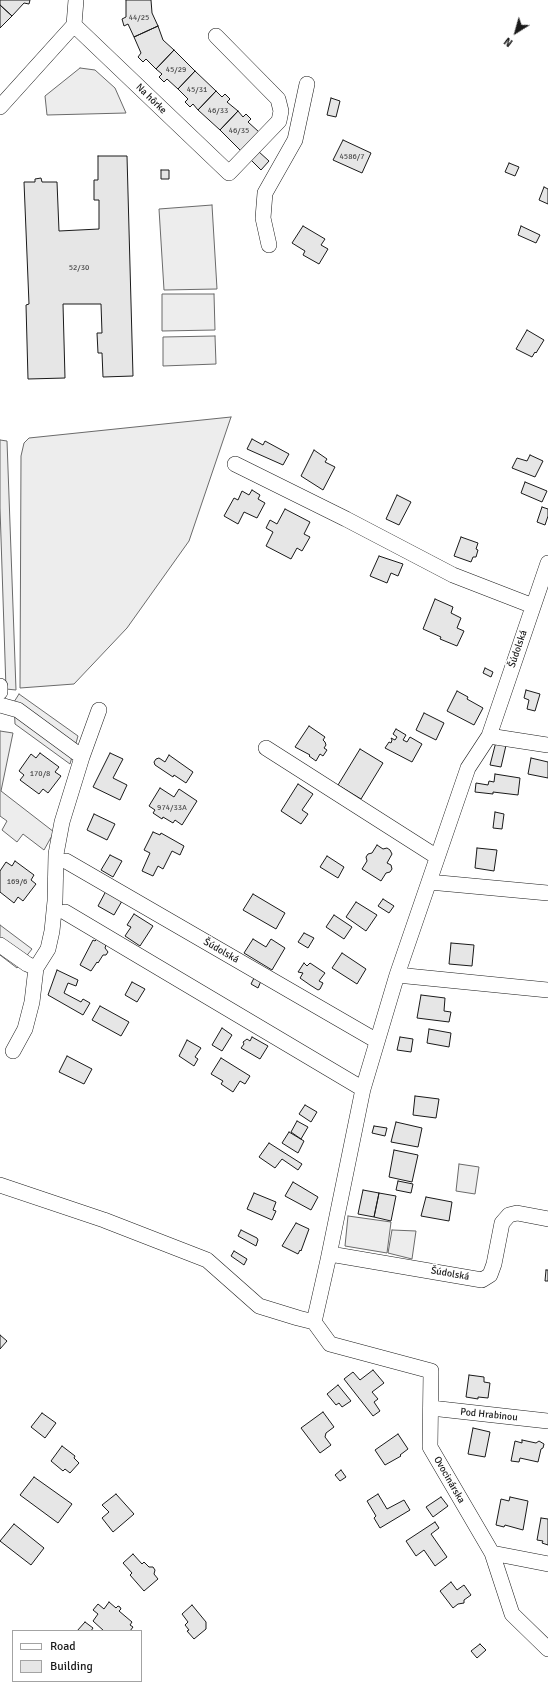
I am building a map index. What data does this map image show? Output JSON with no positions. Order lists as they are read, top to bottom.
{
  "streets": {
    "street": [
      "Na hôrke",
      "Šúdolská",
      "Pod Hrabinou",
      "Ovocinárska"
    ]
  },
  "crossings": [
    ["Šúdolská", "Ovocinárska"],
    ["Pod Hrabinou", "Ovocinárska"]
  ],
  "house_numbers": [
    "44/25",
    "45/29",
    "45/31",
    "46/33",
    "46/35",
    "4586/7",
    "52/30",
    "170/8",
    "974/33A",
    "169/6"
  ],
  "legend": ["Road", "Building"],
  "north": "bottom left"
}
